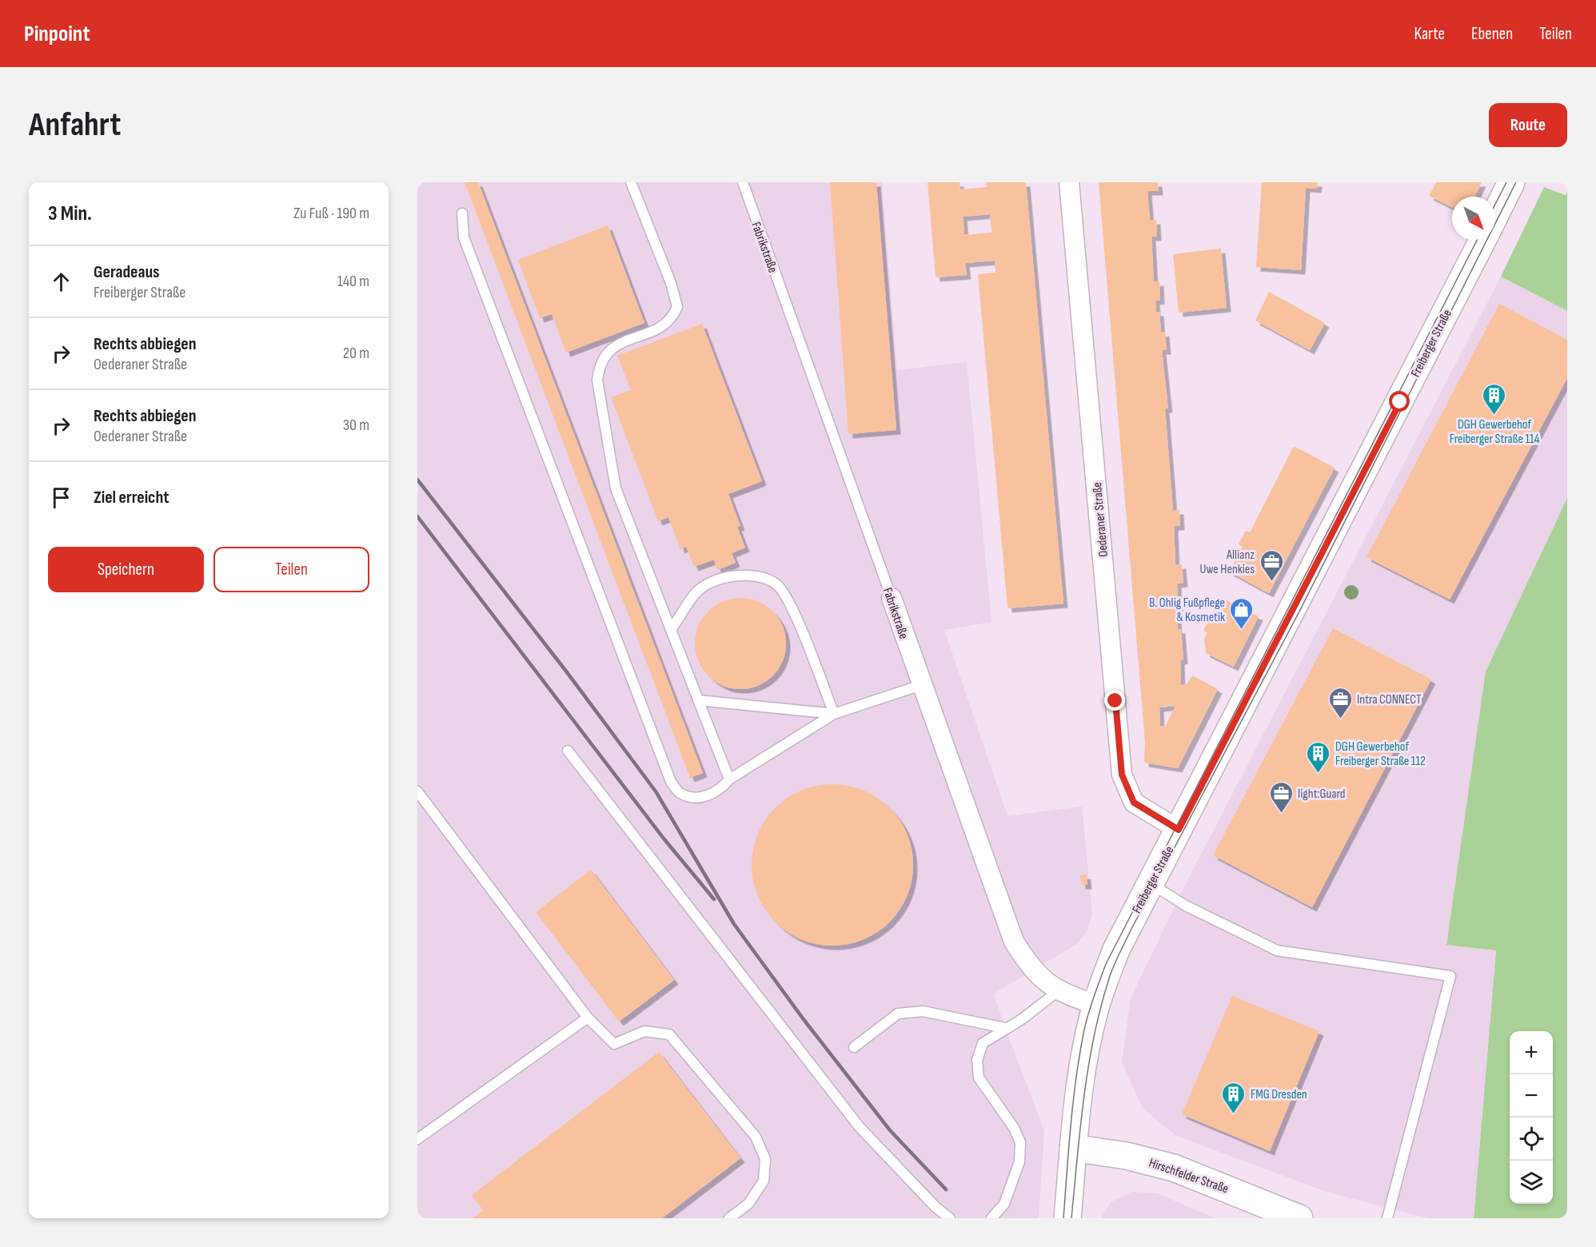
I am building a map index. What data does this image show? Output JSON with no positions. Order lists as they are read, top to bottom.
{
  "streets": {
    "street": [
      "Fabrikstraße",
      "Freiberger Straße",
      "Oederaner Straße",
      "Hirschfelder Straße"
    ]
  },
  "crossings": [
    ["Fabrikstraße", "Freiberger Straße"],
    ["Freiberger Straße", "Oederaner Straße"],
    ["Freiberger Straße", "Hirschfelder Straße"]
  ],
  "places": {
    "building": ["DGH Gewerbehof Freiberger Straße 114", "DGH Gewerbehof Freiberger Straße 112", "FMG Dresden"],
    "office": ["Allianz Uwe Henkies", "Intra CONNECT", "light:Guard"],
    "shop": ["B. Ohlig Fußpflege & Kosmetik"]
  },
  "north": "bottom right",
  "page": {
    "header": "Pinpoint",
    "nav": ["Karte", "Ebenen", "Teilen"],
    "buttons": [
      "Route",
      ["Speichern", "Teilen"]
    ],
    "title": "Anfahrt",
    "heading": ["3 Min.", "Zu Fuß · 190 m"],
    "list": [
      ["Geradeaus", "Freiberger Straße", "140 m"],
      ["Rechts abbiegen", "Oederaner Straße", "20 m"],
      ["Rechts abbiegen", "Oederaner Straße", "30 m"],
      "Ziel erreicht"
    ],
    "map_buttons": ["+", "−"]
  }
}
